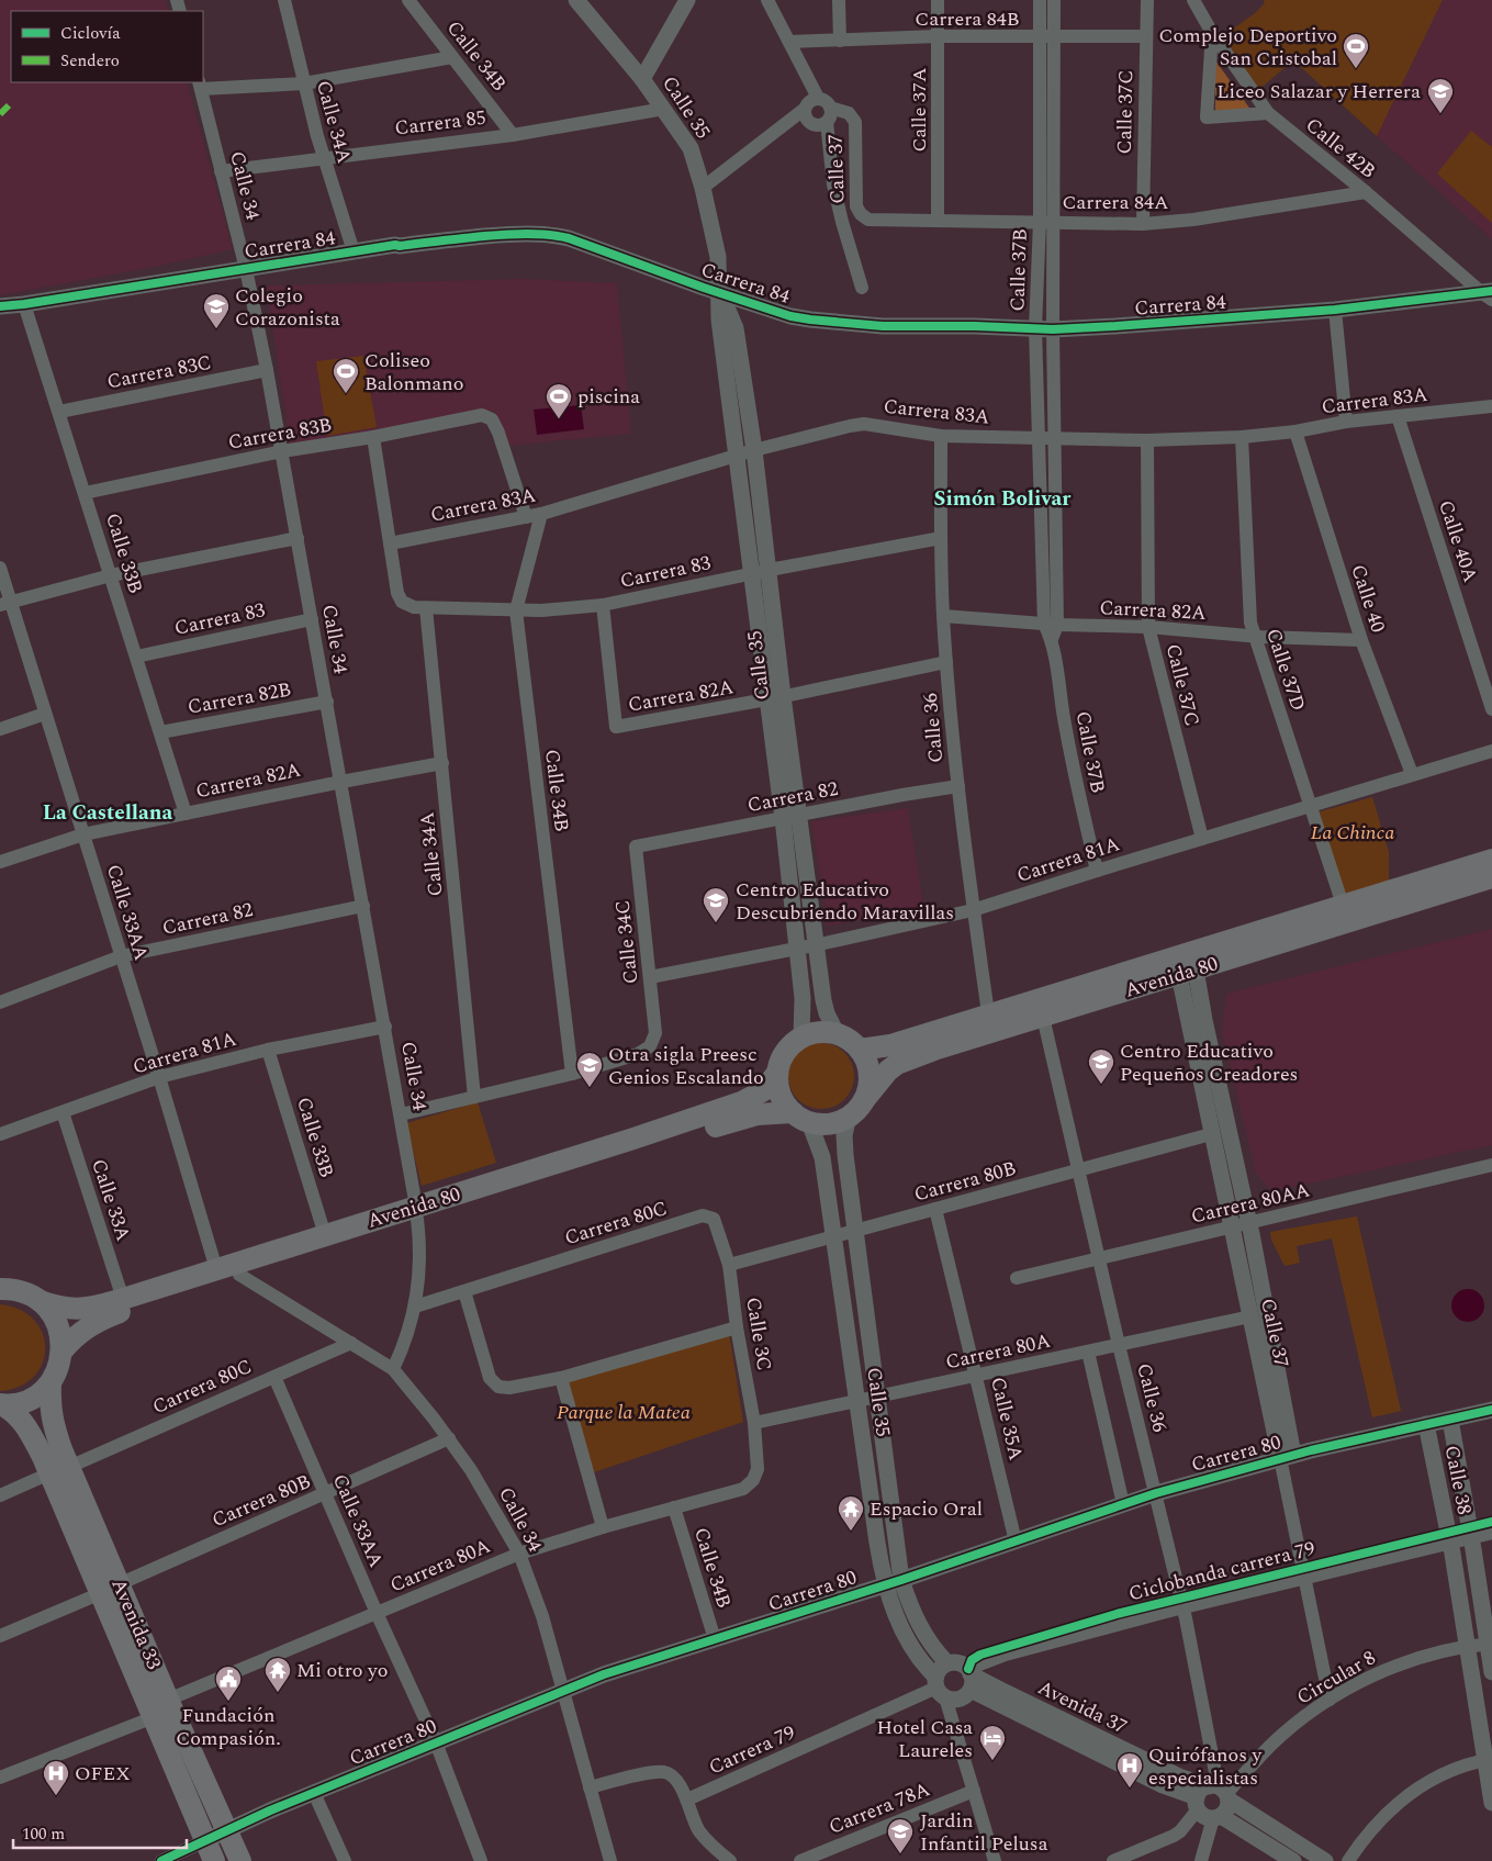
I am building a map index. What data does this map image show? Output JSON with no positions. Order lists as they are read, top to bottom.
{
  "streets": {
    "main road": ["Avenida 80", "Avenida 33"],
    "street": [
      "Carrera 84B",
      "Calle 34B",
      "Calle 35",
      "Calle 37A",
      "Calle 37C",
      "Calle 34A",
      "Carrera 85",
      "Calle 42B",
      "Calle 37",
      "Calle 34",
      "Carrera 84A",
      "Carrera 84",
      "Calle 37B",
      "Carrera 83C",
      "Carrera 83A",
      "Carrera 83B",
      "Calle 40A",
      "Calle 33B",
      "Carrera 83",
      "Calle 40",
      "Carrera 82A",
      "Calle 37D",
      "Carrera 82B",
      "Calle 36",
      "Carrera 82",
      "Carrera 81A",
      "Calle 33AA",
      "Calle 34C",
      "Carrera 80B",
      "Calle 33A",
      "Carrera 80AA",
      "Carrera 80C",
      "Calle 3C",
      "Carrera 80A",
      "Calle 35A",
      "Carrera 80",
      "Calle 38",
      "Circular 8",
      "Avenida 37",
      "Carrera 79",
      "Carrera 78A"
    ],
    "cycle path": ["Ciclobanda carrera 79"]
  },
  "crossings": [
    ["Carrera 84B", "Calle 37A"],
    ["Carrera 84B", "Calle 37C"],
    ["Carrera 84B", "Calle 37B"],
    ["Calle 34B", "Carrera 85"],
    ["Calle 34B", "Carrera 83A"],
    ["Calle 34B", "Carrera 83"],
    ["Calle 34B", "Calle 34C"],
    ["Calle 34B", "Carrera 80A"],
    ["Calle 34B", "Carrera 80"],
    ["Calle 35", "Carrera 85"],
    ["Calle 35", "Carrera 84"],
    ["Calle 35", "Carrera 83A"],
    ["Calle 35", "Carrera 83"],
    ["Calle 35", "Carrera 82A"],
    ["Calle 35", "Carrera 82"],
    ["Calle 35", "Carrera 81A"],
    ["Calle 35", "Avenida 80"],
    ["Calle 35", "Carrera 80B"],
    ["Calle 35", "Carrera 80A"],
    ["Calle 35", "Carrera 80"],
    ["Calle 35", "Avenida 37"],
    ["Calle 35", "Carrera 79"],
    ["Calle 35", "Carrera 78A"],
    ["Calle 37A", "Carrera 84A"],
    ["Calle 37C", "Carrera 84A"],
    ["Calle 37C", "Carrera 83A"],
    ["Calle 37C", "Carrera 82A"],
    ["Calle 37C", "Carrera 81A"],
    ["Calle 34A", "Carrera 85"],
    ["Calle 34A", "Carrera 84"],
    ["Calle 34A", "Carrera 83"],
    ["Calle 34A", "Carrera 82A"],
    ["Carrera 85", "Calle 34"],
    ["Calle 42B", "Carrera 84A"],
    ["Calle 42B", "Carrera 84"],
    ["Calle 37", "Carrera 84A"],
    ["Calle 37", "Avenida 80"],
    ["Calle 37", "Carrera 80B"],
    ["Calle 37", "Carrera 80AA"],
    ["Calle 37", "Carrera 80A"],
    ["Calle 37", "Carrera 80"],
    ["Calle 37", "Circular 8"],
    ["Calle 37", "Carrera 79"],
    ["Calle 34", "Carrera 84"],
    ["Calle 34", "Carrera 83C"],
    ["Calle 34", "Carrera 83B"],
    ["Calle 34", "Carrera 83"],
    ["Calle 34", "Carrera 82A"],
    ["Calle 34", "Carrera 82B"],
    ["Calle 34", "Carrera 82"],
    ["Calle 34", "Carrera 81A"],
    ["Calle 34", "Avenida 80"],
    ["Calle 34", "Carrera 80B"],
    ["Calle 34", "Carrera 80C"],
    ["Calle 34", "Carrera 80A"],
    ["Calle 34", "Carrera 80"],
    ["Carrera 84A", "Calle 37B"],
    ["Carrera 84", "Calle 37B"],
    ["Carrera 84", "Calle 33B"],
    ["Calle 37B", "Carrera 83A"],
    ["Calle 37B", "Carrera 82A"],
    ["Calle 37B", "Carrera 81A"],
    ["Carrera 83C", "Calle 33B"],
    ["Carrera 83A", "Carrera 83B"],
    ["Carrera 83A", "Calle 40A"],
    ["Carrera 83A", "Carrera 83"],
    ["Carrera 83A", "Calle 40"],
    ["Carrera 83A", "Calle 37D"],
    ["Carrera 83A", "Calle 36"],
    ["Carrera 83B", "Calle 33B"],
    ["Calle 33B", "Carrera 83"],
    ["Calle 33B", "Carrera 82A"],
    ["Calle 33B", "Carrera 82B"],
    ["Calle 33B", "Carrera 81A"],
    ["Calle 33B", "Avenida 80"],
    ["Carrera 83", "Carrera 82A"],
    ["Carrera 83", "Calle 36"],
    ["Calle 40", "Carrera 82A"],
    ["Calle 40", "Carrera 81A"],
    ["Carrera 82A", "Calle 37D"],
    ["Carrera 82A", "Calle 36"],
    ["Carrera 82A", "Calle 33AA"],
    ["Calle 37D", "Carrera 81A"],
    ["Calle 37D", "Avenida 80"],
    ["Calle 36", "Carrera 82"],
    ["Calle 36", "Carrera 81A"],
    ["Calle 36", "Avenida 80"],
    ["Calle 36", "Carrera 80B"],
    ["Calle 36", "Carrera 80AA"],
    ["Calle 36", "Carrera 80A"],
    ["Calle 36", "Carrera 80"],
    ["Calle 36", "Circular 8"],
    ["Calle 36", "Avenida 37"],
    ["Calle 36", "Carrera 79"],
    ["Carrera 82", "Calle 33AA"],
    ["Carrera 82", "Calle 34C"],
    ["Carrera 81A", "Calle 33AA"],
    ["Carrera 81A", "Calle 34C"],
    ["Carrera 81A", "Calle 33A"],
    ["Calle 33AA", "Avenida 80"],
    ["Calle 33AA", "Carrera 80B"],
    ["Calle 33AA", "Carrera 80C"],
    ["Calle 33AA", "Carrera 80A"],
    ["Calle 33AA", "Carrera 80"],
    ["Avenida 80", "Calle 33A"],
    ["Carrera 80B", "Calle 3C"],
    ["Carrera 80B", "Calle 35A"],
    ["Carrera 80B", "Avenida 33"],
    ["Carrera 80C", "Calle 3C"],
    ["Carrera 80C", "Avenida 33"],
    ["Calle 3C", "Carrera 80A"],
    ["Carrera 80A", "Calle 35A"],
    ["Carrera 80A", "Avenida 33"],
    ["Calle 35A", "Carrera 80"],
    ["Carrera 80", "Calle 38"],
    ["Carrera 80", "Avenida 33"],
    ["Calle 38", "Circular 8"],
    ["Calle 38", "Carrera 79"],
    ["Circular 8", "Avenida 37"],
    ["Avenida 37", "Carrera 79"]
  ],
  "districts": ["Simón Bolivar", "La Castellana"],
  "parks": ["La Chinca", "Parque la Matea"],
  "places": {
    "sports": ["Complejo Deportivo San Cristobal", "Coliseo Balonmano", "piscina"],
    "school or university": [
      "Liceo Salazar y Herrera",
      "Colegio Corazonista",
      "Centro Educativo Descubriendo Maravillas",
      "Centro Educativo Pequeños Creadores",
      "Otra sigla Preesc Genios Escalando",
      "Jardin Infantil Pelusa"
    ],
    "temple": ["Espacio Oral", "Mi otro yo"],
    "public building": ["Fundación Compasión."],
    "hotel": ["Hotel Casa Laureles"],
    "hospital": ["Quirófanos y especialistas", "OFEX"]
  },
  "legend": ["Ciclovía", "Sendero"],
  "scale_bar": "100 m"
}
